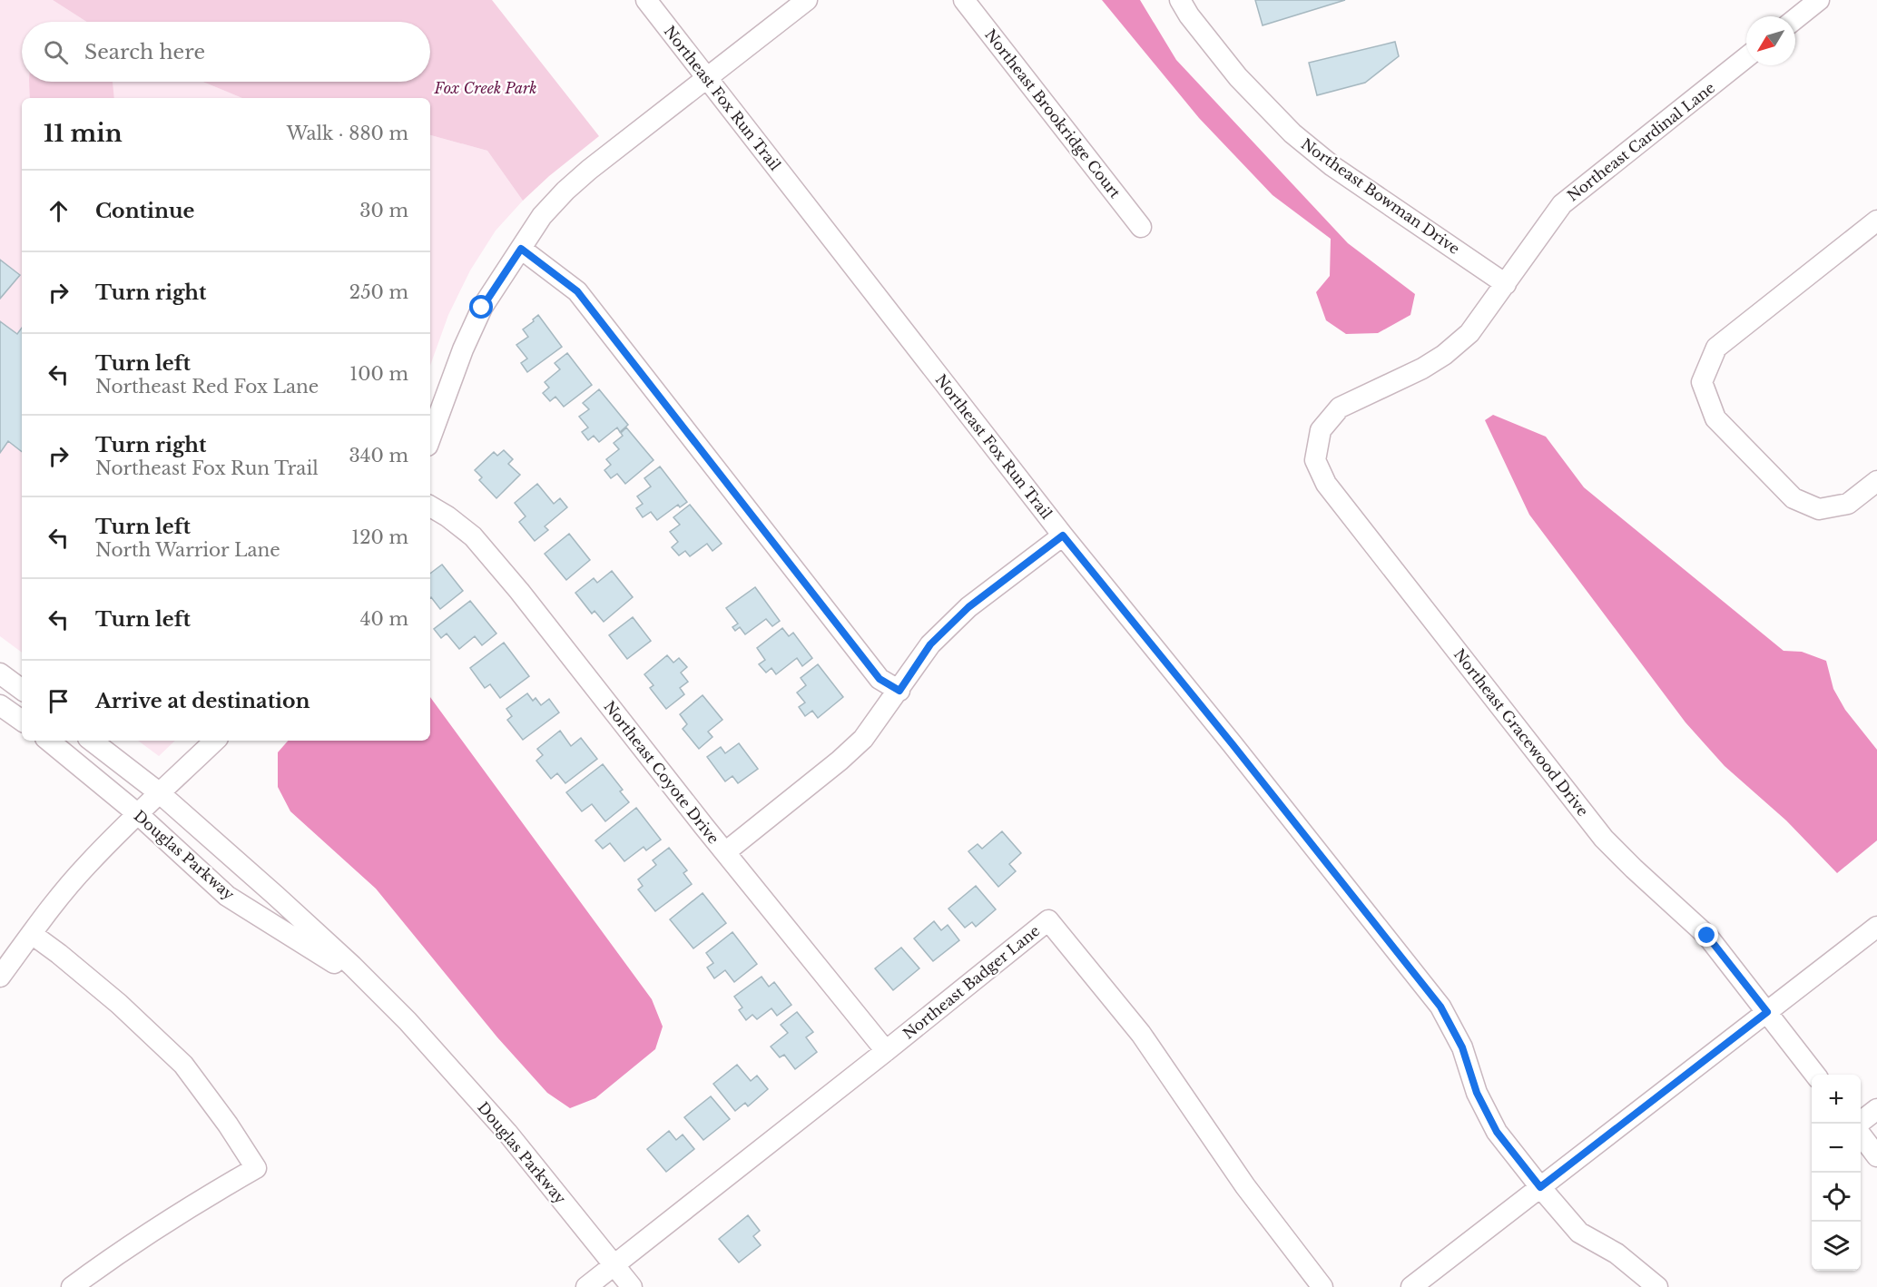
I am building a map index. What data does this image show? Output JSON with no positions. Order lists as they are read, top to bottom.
{
  "streets": {
    "street": [
      "Northeast Fox Run Trail",
      "Northeast Brookridge Court",
      "Northeast Cardinal Lane",
      "Northeast Bowman Drive",
      "Northeast Gracewood Drive",
      "Northeast Coyote Drive",
      "Douglas Parkway",
      "Northeast Badger Lane"
    ]
  },
  "crossings": [
    ["Northeast Cardinal Lane", "Northeast Bowman Drive"],
    ["Northeast Cardinal Lane", "Northeast Gracewood Drive"],
    ["Northeast Coyote Drive", "Northeast Badger Lane"],
    ["Douglas Parkway", "Northeast Badger Lane"]
  ],
  "parks": ["Fox Creek Park"],
  "north": "bottom left",
  "page": {
    "search": "Search here",
    "heading": ["11 min", "Walk · 880 m"],
    "list": [
      ["Continue", "30 m"],
      ["Turn right", "250 m"],
      ["Turn left", "Northeast Red Fox Lane", "100 m"],
      ["Turn right", "Northeast Fox Run Trail", "340 m"],
      ["Turn left", "North Warrior Lane", "120 m"],
      ["Turn left", "40 m"],
      "Arrive at destination"
    ],
    "map_buttons": ["+", "−"]
  }
}
